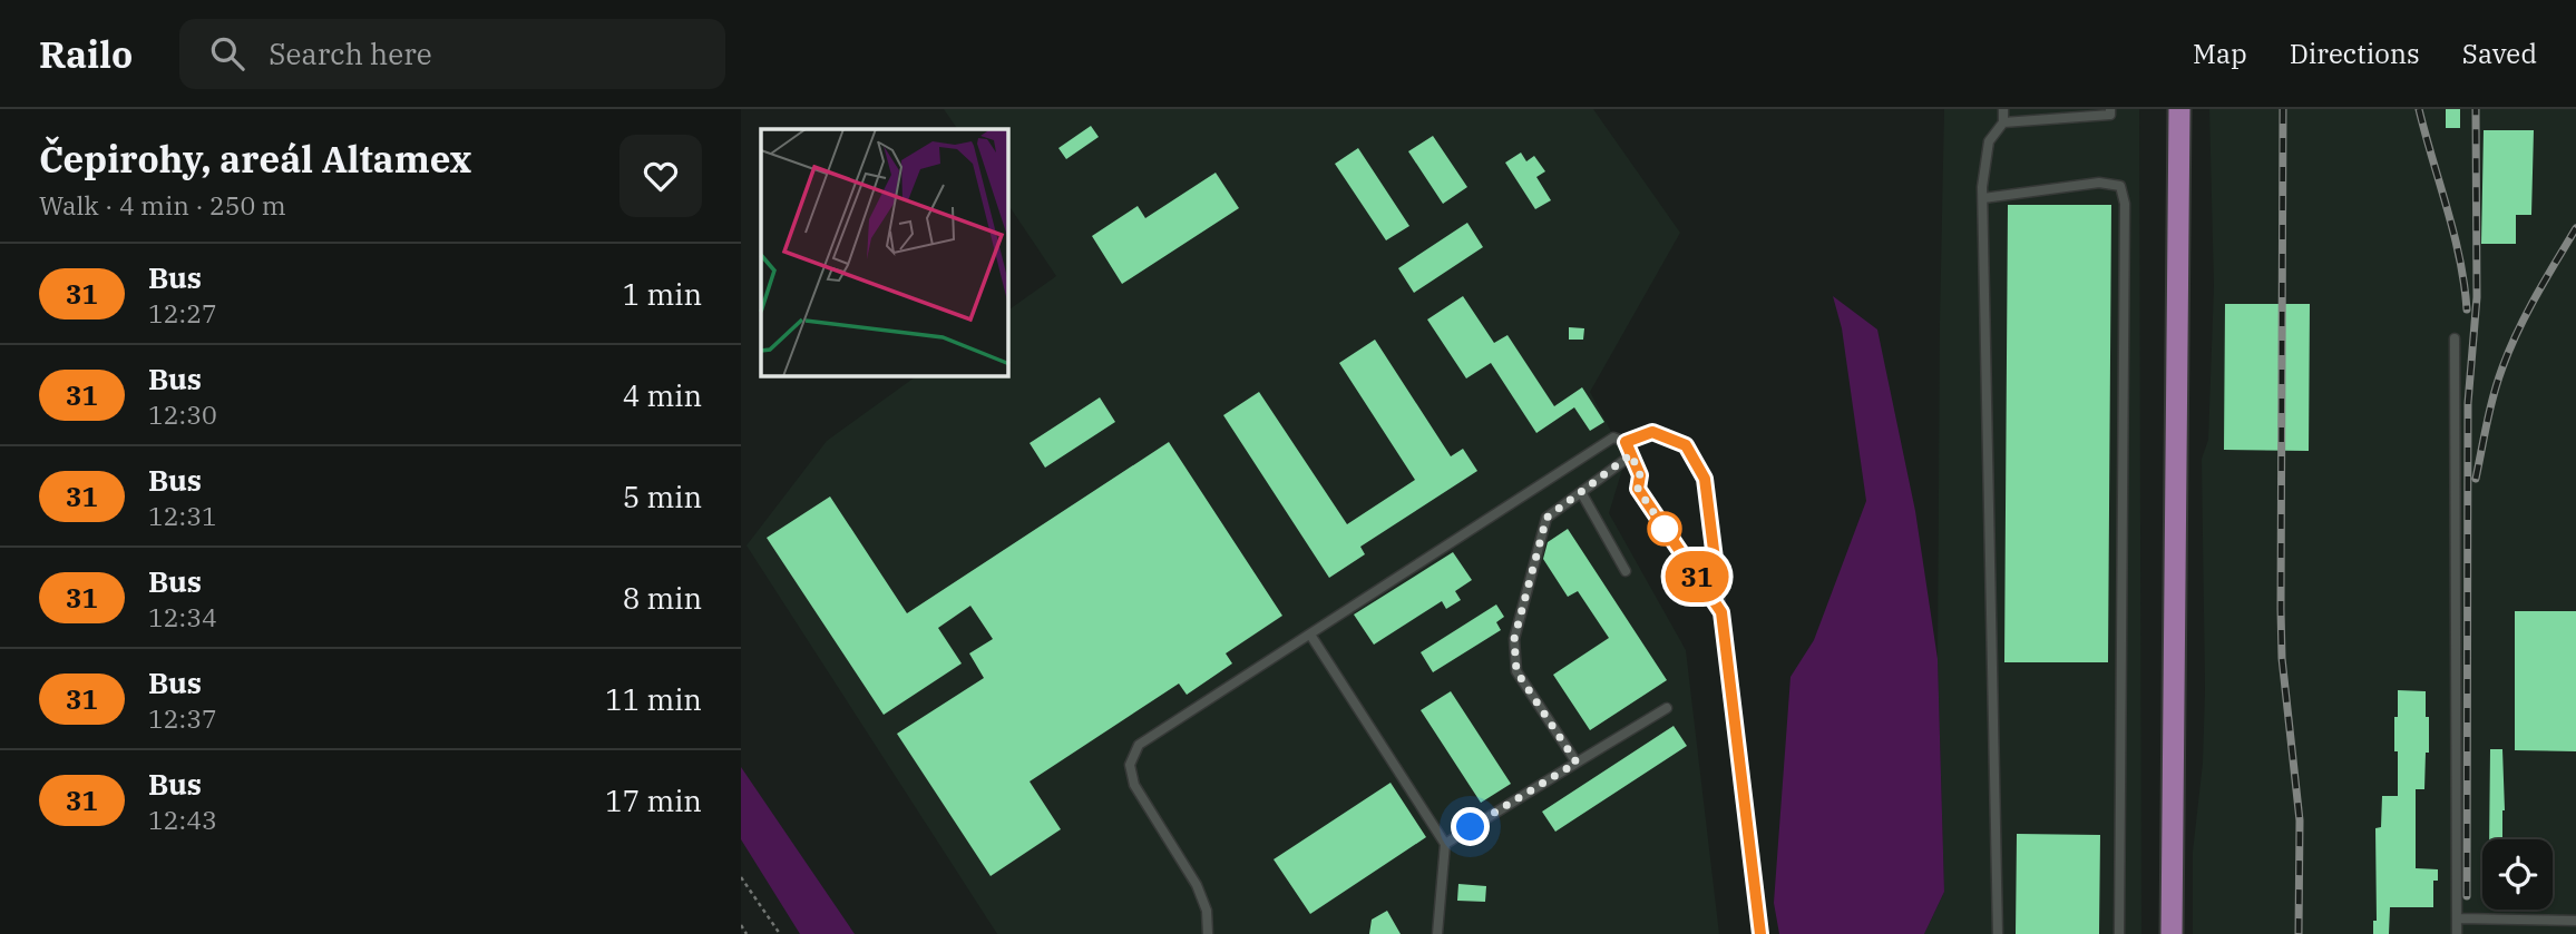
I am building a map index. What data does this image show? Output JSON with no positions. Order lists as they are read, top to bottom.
{
  "lines": ["bus line 31"],
  "page": {
    "header": "Railo",
    "search": "Search here",
    "nav": ["Map", "Directions", "Saved"],
    "heading": ["Čepirohy, areál Altamex", "Walk · 4 min · 250 m"],
    "on_map": "31",
    "list": [
      {
        "mark": "31",
        "name": "Bus",
        "note": "12:27",
        "value": "1 min"
      },
      {
        "mark": "31",
        "name": "Bus",
        "note": "12:30",
        "value": "4 min"
      },
      {
        "mark": "31",
        "name": "Bus",
        "note": "12:31",
        "value": "5 min"
      },
      {
        "mark": "31",
        "name": "Bus",
        "note": "12:34",
        "value": "8 min"
      },
      {
        "mark": "31",
        "name": "Bus",
        "note": "12:37",
        "value": "11 min"
      },
      {
        "mark": "31",
        "name": "Bus",
        "note": "12:43",
        "value": "17 min"
      }
    ]
  }
}
